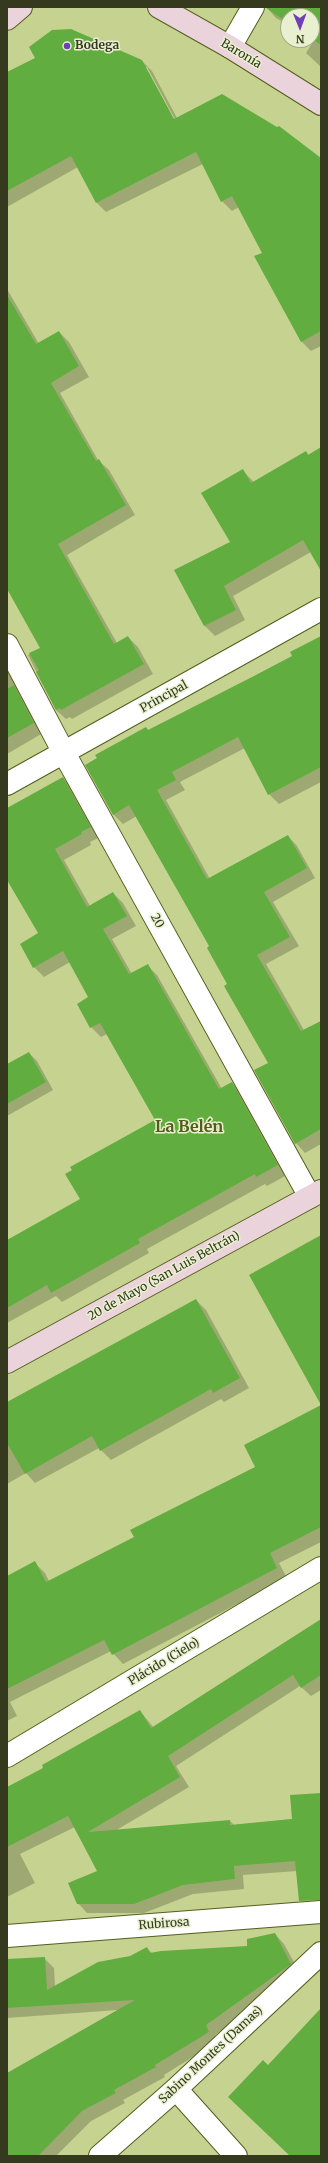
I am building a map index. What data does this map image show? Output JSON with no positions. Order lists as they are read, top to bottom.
{
  "streets": {
    "main road": ["Baronía", "20 de Mayo (San Luis Beltrán)"],
    "street": [
      "Principal",
      "20",
      "Plácido (Cielo)",
      "Rubirosa",
      "Sabino Montes (Damas)"
    ]
  },
  "crossings": [
    ["Principal", "20"],
    ["20", "20 de Mayo (San Luis Beltrán)"]
  ],
  "districts": ["La Belén"],
  "places": ["Bodega"],
  "north": "bottom"
}
